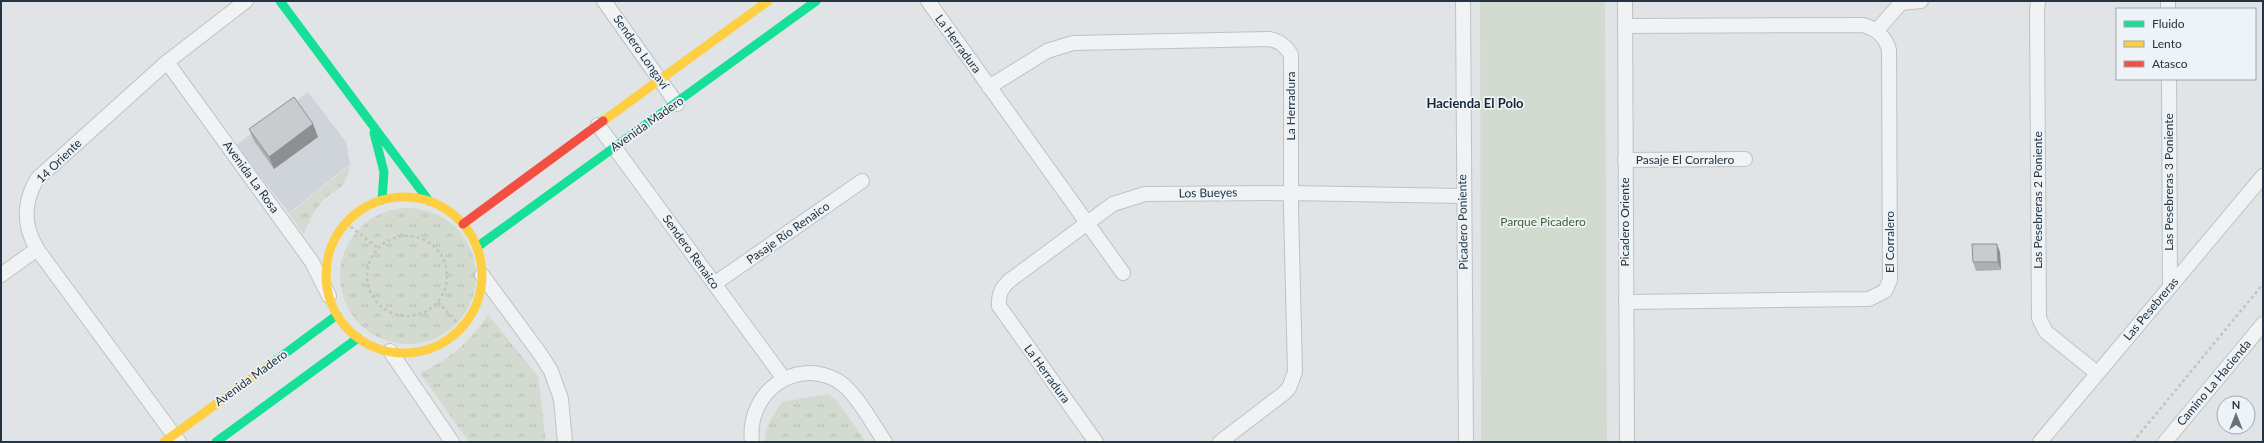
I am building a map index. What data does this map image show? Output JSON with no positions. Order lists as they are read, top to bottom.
{
  "streets": {
    "street": [
      "La Herradura",
      "Sendero Longaví",
      "Avenida Madero",
      "Pasaje El Corralero",
      "14 Oriente",
      "Avenida La Rosa",
      "Las Pesebreras 3 Poniente",
      "Los Bueyes",
      "Las Pesebreras 2 Poniente",
      "Picadero Poniente",
      "Picadero Oriente",
      "Pasaje Río Renaico",
      "El Corralero",
      "Sendero Renaico",
      "Las Pesebreras",
      "Camino La Hacienda"
    ]
  },
  "crossings": [
    ["La Herradura", "Los Bueyes"],
    ["Sendero Longaví", "Avenida Madero"],
    ["Avenida Madero", "14 Oriente"],
    ["Avenida Madero", "Sendero Renaico"],
    ["Pasaje El Corralero", "Picadero Oriente"],
    ["14 Oriente", "Avenida La Rosa"],
    ["Las Pesebreras 3 Poniente", "Las Pesebreras"],
    ["Los Bueyes", "Picadero Poniente"],
    ["Las Pesebreras 2 Poniente", "Las Pesebreras"],
    ["Picadero Oriente", "El Corralero"],
    ["Pasaje Río Renaico", "Sendero Renaico"]
  ],
  "districts": ["Hacienda El Polo"],
  "parks": ["Parque Picadero"],
  "legend": ["Fluido", "Lento", "Atasco"],
  "north": "top"
}
